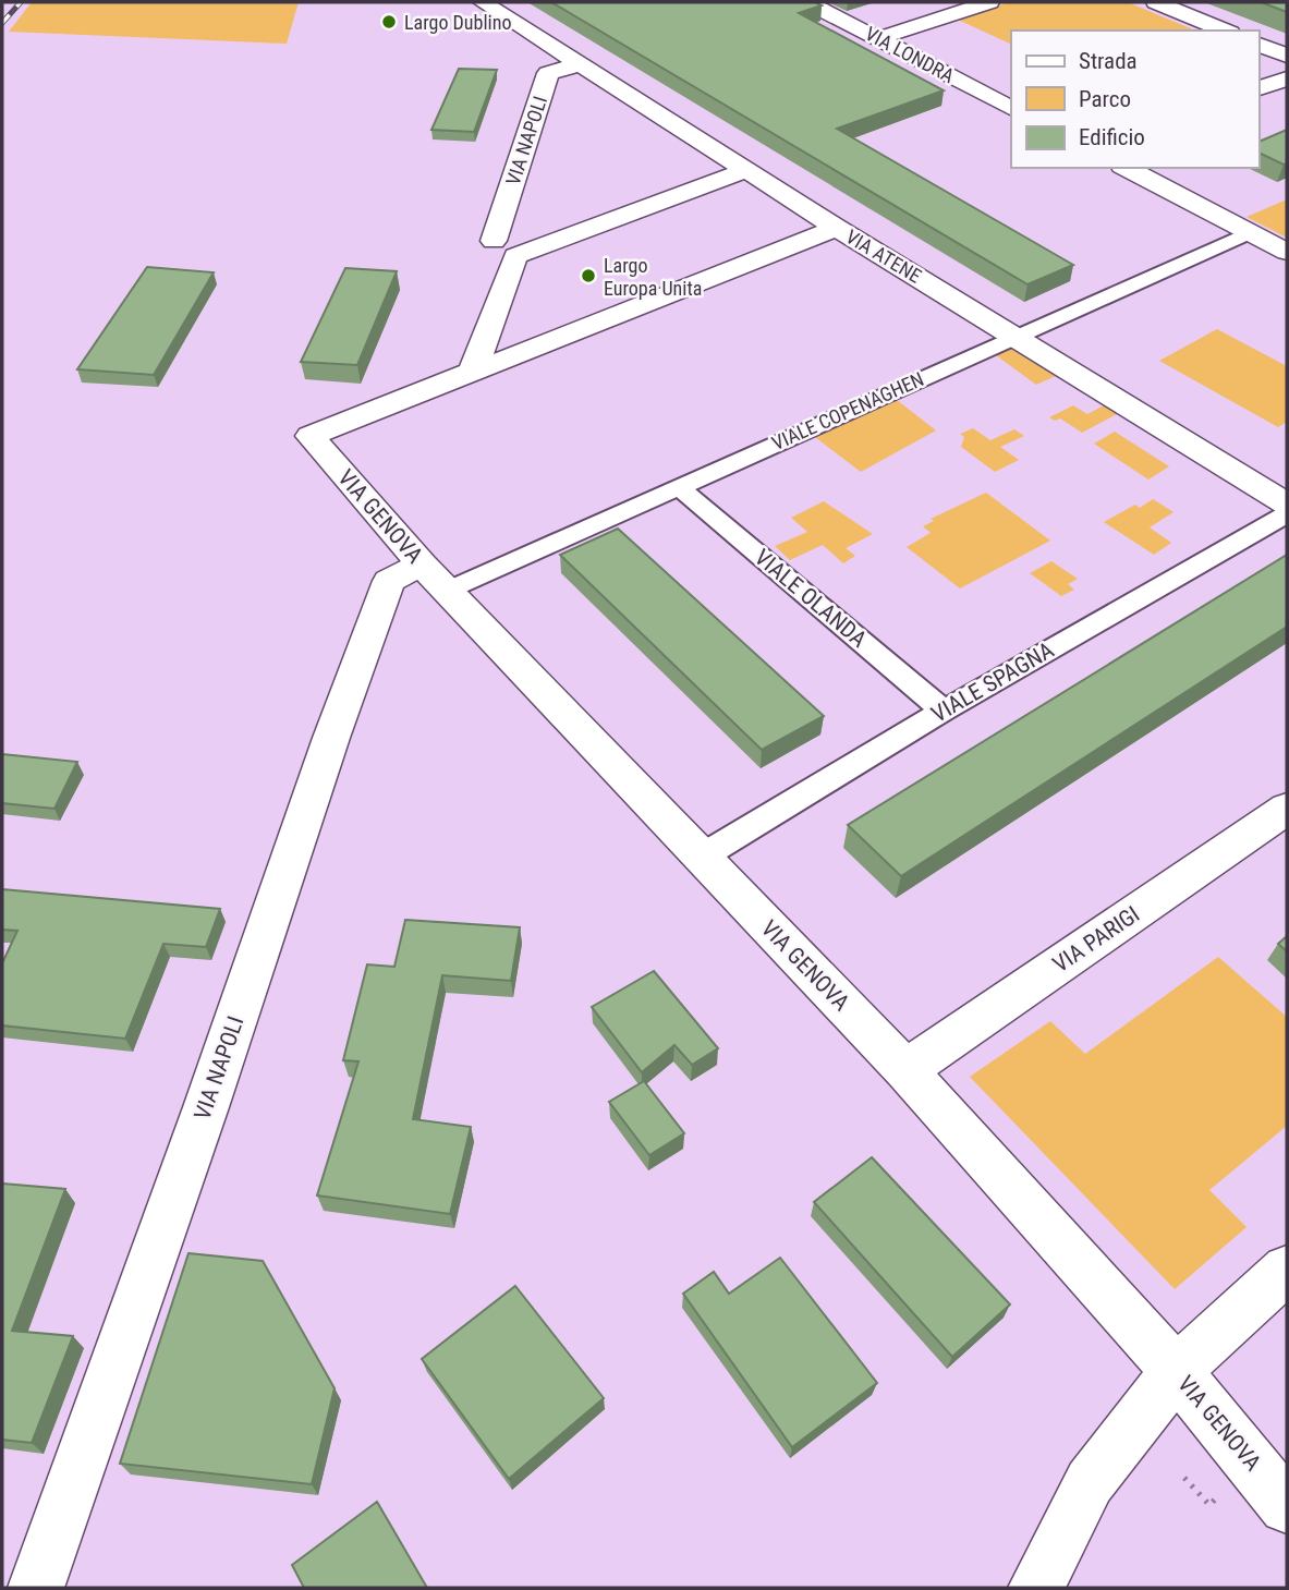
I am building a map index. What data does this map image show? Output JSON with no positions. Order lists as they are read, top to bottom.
{
  "streets": {
    "street": [
      "VIA LONDRA",
      "VIA NAPOLI",
      "VIA ATENE",
      "VIALE COPENAGHEN",
      "VIA GENOVA",
      "VIALE OLANDA",
      "VIALE SPAGNA",
      "VIA PARIGI"
    ]
  },
  "crossings": [
    ["VIA NAPOLI", "VIA ATENE"],
    ["VIA NAPOLI", "VIALE COPENAGHEN"],
    ["VIA NAPOLI", "VIA GENOVA"],
    ["VIA ATENE", "VIALE COPENAGHEN"],
    ["VIALE COPENAGHEN", "VIA GENOVA"],
    ["VIALE COPENAGHEN", "VIALE OLANDA"],
    ["VIA GENOVA", "VIALE SPAGNA"],
    ["VIA GENOVA", "VIA PARIGI"],
    ["VIALE OLANDA", "VIALE SPAGNA"]
  ],
  "places": ["Largo Dublino", "Largo Europa Unita"],
  "legend": ["Strada", "Parco", "Edificio"]
}
